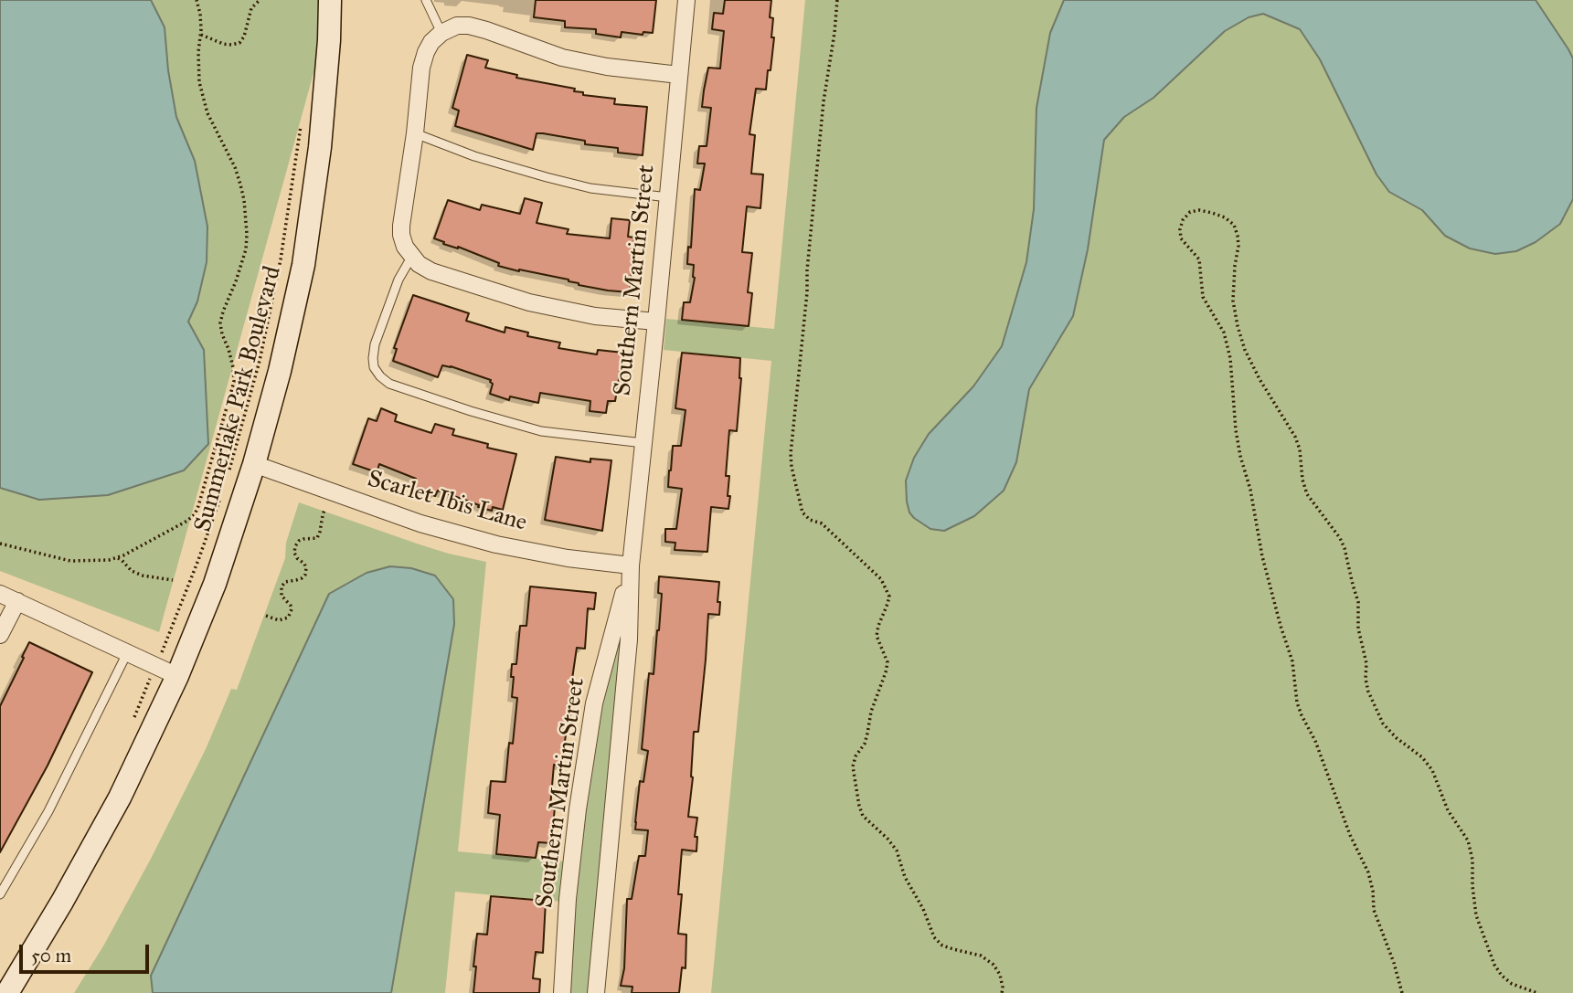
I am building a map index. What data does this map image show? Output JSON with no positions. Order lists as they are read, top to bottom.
{
  "streets": {
    "main road": ["Summerlake Park Boulevard"],
    "street": ["Southern Martin Street", "Scarlet Ibis Lane"]
  },
  "crossings": [
    ["Southern Martin Street", "Scarlet Ibis Lane"],
    ["Summerlake Park Boulevard", "Scarlet Ibis Lane"]
  ],
  "scale_bar": "50 m"
}
